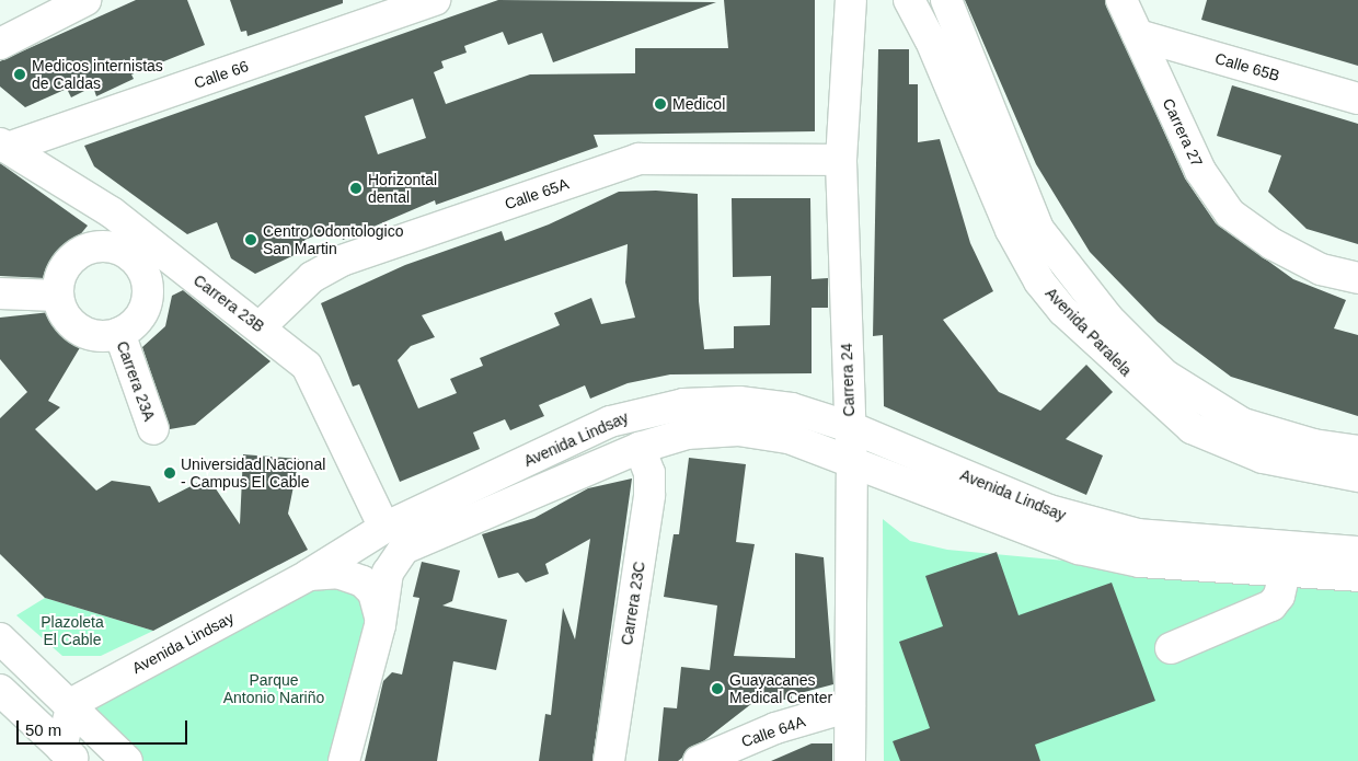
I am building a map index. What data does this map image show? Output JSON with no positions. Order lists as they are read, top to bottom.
{
  "streets": {
    "main road": [
      "Calle 65B",
      "Calle 66",
      "Carrera 27",
      "Calle 65A",
      "Carrera 23B",
      "Avenida Paralela",
      "Carrera 24",
      "Carrera 23A",
      "Avenida Lindsay",
      "Carrera 23C",
      "Calle 64A"
    ]
  },
  "crossings": [
    ["Calle 65B", "Carrera 27"],
    ["Calle 66", "Carrera 23B"],
    ["Calle 65A", "Carrera 23B"],
    ["Calle 65A", "Carrera 24"],
    ["Carrera 23B", "Carrera 23A"],
    ["Carrera 23B", "Avenida Lindsay"],
    ["Carrera 24", "Avenida Lindsay"],
    ["Carrera 24", "Calle 64A"],
    ["Avenida Lindsay", "Carrera 23C"]
  ],
  "parks": ["Plazoleta El Cable", "Parque Antonio Nariño"],
  "places": [
    "Medicos internistas de Caldas",
    "Medicol",
    "Horizontal dental",
    "Centro Odontologico San Martin",
    "Universidad Nacional - Campus El Cable",
    "Guayacanes Medical Center"
  ],
  "scale_bar": "50 m"
}
